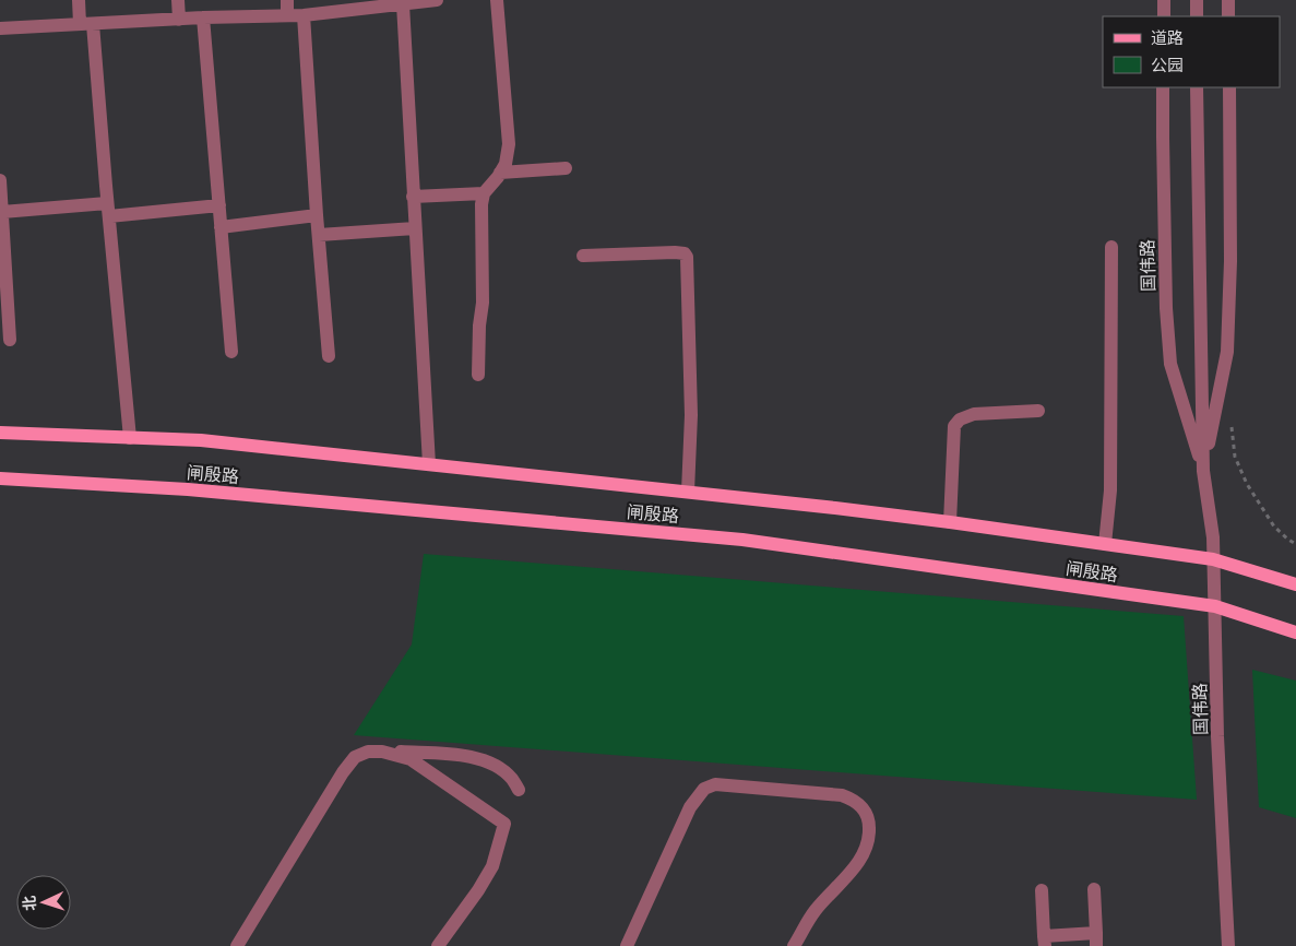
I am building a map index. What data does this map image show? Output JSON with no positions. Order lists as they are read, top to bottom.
{
  "streets": {
    "main road": ["闸殷路"],
    "street": ["国伟路"]
  },
  "crossings": [
    ["国伟路", "闸殷路"]
  ],
  "legend": ["道路", "公园"],
  "north": "left"
}
